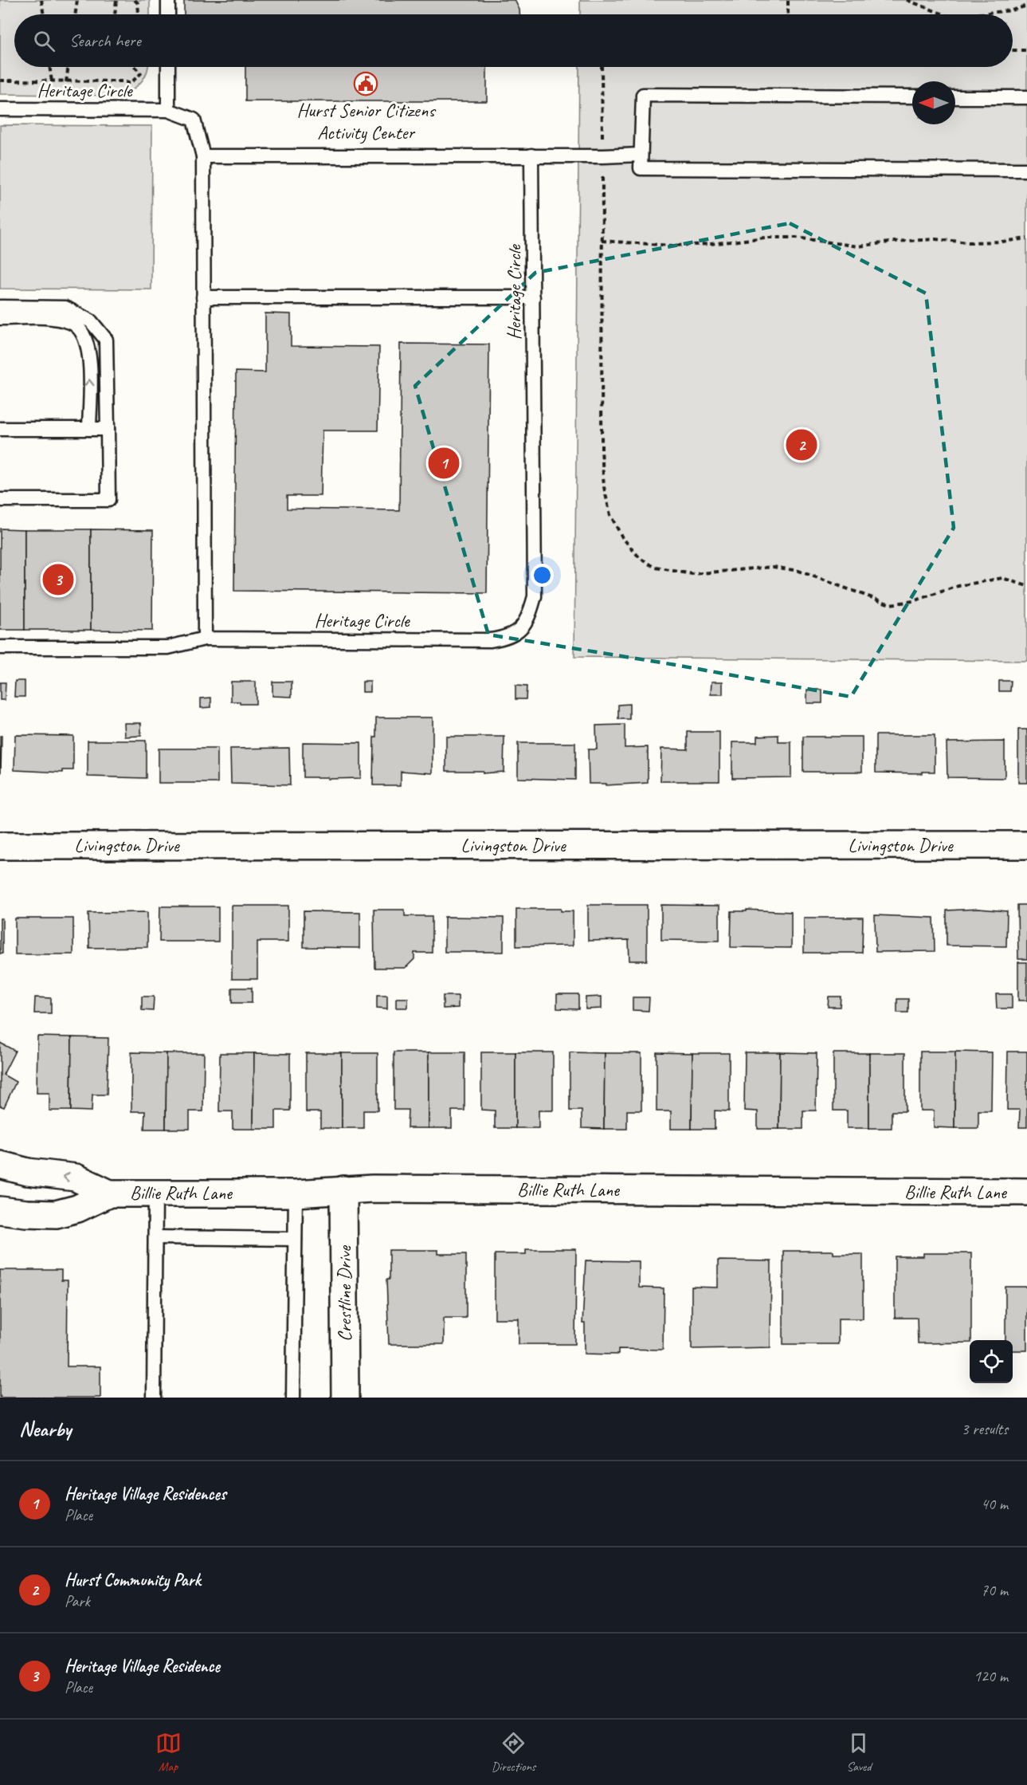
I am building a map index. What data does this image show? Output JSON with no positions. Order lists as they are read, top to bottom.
{
  "streets": {
    "street": ["Livingston Drive", "Billie Ruth Lane", "Crestline Drive"],
    "lane": ["Heritage Circle"]
  },
  "crossings": [
    ["Billie Ruth Lane", "Crestline Drive"]
  ],
  "places": {
    "public building": ["Hurst Senior Citizens Activity Center"]
  },
  "north": "left",
  "page": {
    "search": "Search here",
    "pins": ["2", "1", "3"],
    "heading": ["Nearby", "3 results"],
    "list": [
      {
        "mark": "1",
        "name": "Heritage Village Residences",
        "note": "Place",
        "value": "40 m"
      },
      {
        "mark": "2",
        "name": "Hurst Community Park",
        "note": "Park",
        "value": "70 m"
      },
      {
        "mark": "3",
        "name": "Heritage Village Residence",
        "note": "Place",
        "value": "120 m"
      }
    ],
    "nav": ["Map", "Directions", "Saved"]
  }
}
